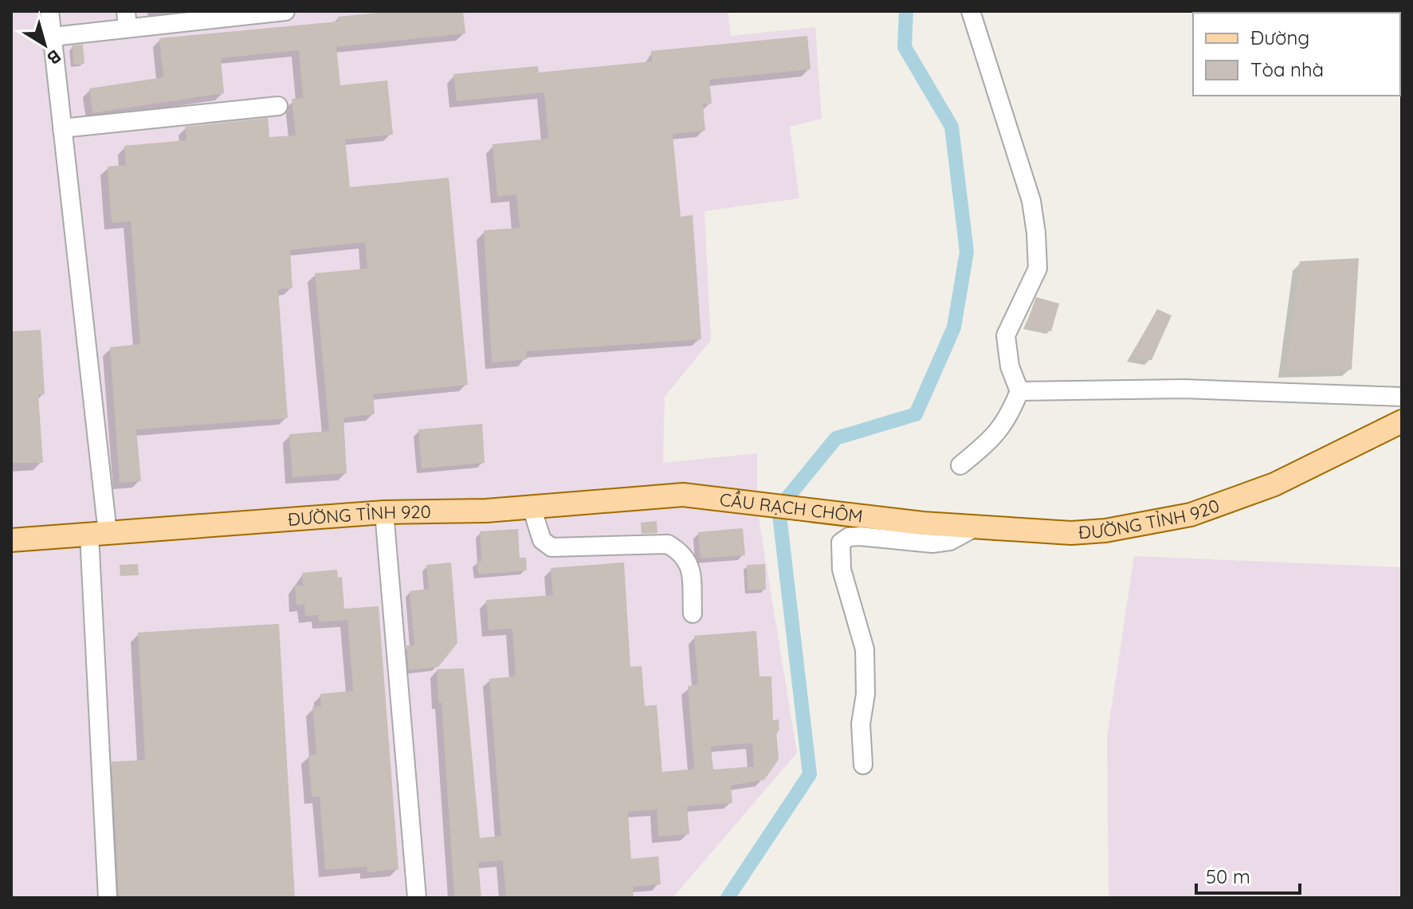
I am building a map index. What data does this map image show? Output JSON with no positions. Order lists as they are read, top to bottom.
{
  "streets": {
    "main road": ["CẦU RẠCH CHÔM", "ĐƯỜNG TỈNH 920"]
  },
  "crossings": [
    ["CẦU RẠCH CHÔM", "ĐƯỜNG TỈNH 920"]
  ],
  "legend": ["Đường", "Tòa nhà"],
  "scale_bar": "50 m",
  "north": "bottom right"
}
